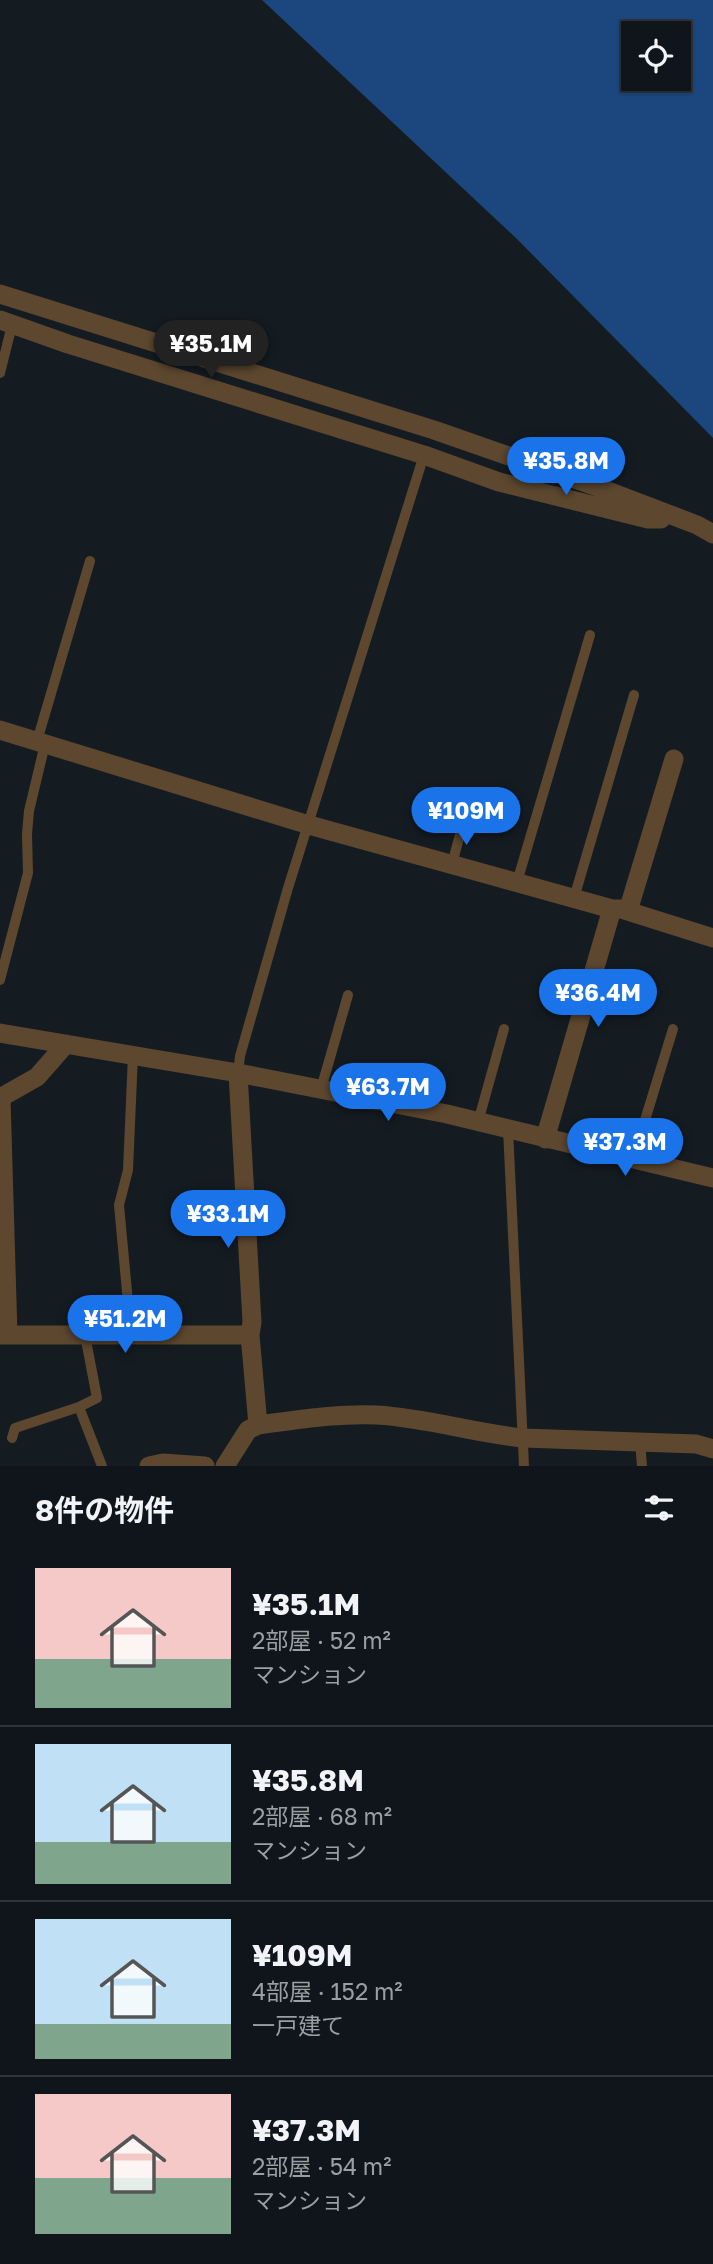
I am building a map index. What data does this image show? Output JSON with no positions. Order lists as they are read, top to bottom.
{
  "page": {
    "price": [
      "¥35.1M",
      "¥35.8M",
      "¥109M",
      "¥36.4M",
      "¥63.7M",
      "¥37.3M",
      "¥33.1M",
      "¥51.2M"
    ],
    "heading": "8件の物件",
    "list": [
      {
        "name": "¥35.1M",
        "note": "2部屋 · 52 m² · マンション"
      },
      {
        "name": "¥35.8M",
        "note": "2部屋 · 68 m² · マンション"
      },
      {
        "name": "¥109M",
        "note": "4部屋 · 152 m² · 一戸建て"
      },
      {
        "name": "¥37.3M",
        "note": "2部屋 · 54 m² · マンション"
      }
    ]
  }
}
